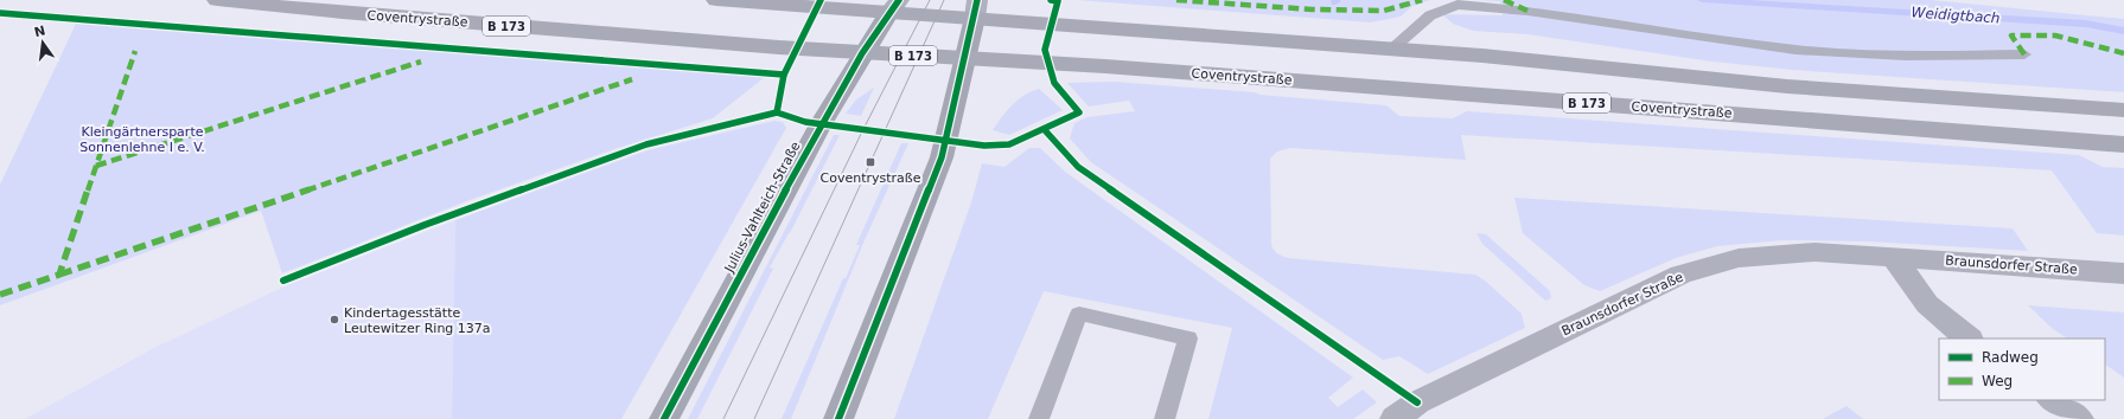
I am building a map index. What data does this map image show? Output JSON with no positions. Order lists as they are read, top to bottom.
{
  "streets": {
    "main road": ["Coventrystraße", "B 173", "Julius-Vahlteich-Straße"],
    "street": ["Braunsdorfer Straße"]
  },
  "crossings": [
    ["Coventrystraße", "Julius-Vahlteich-Straße"]
  ],
  "water": ["Weidigtbach"],
  "parks": ["Kleingärtnersparte Sonnenlehne I e. V."],
  "places": {
    "transit": ["Coventrystraße"],
    "other": ["Kindertagesstätte Leutewitzer Ring 137a"]
  },
  "legend": ["Radweg", "Weg"],
  "north": "top"
}
